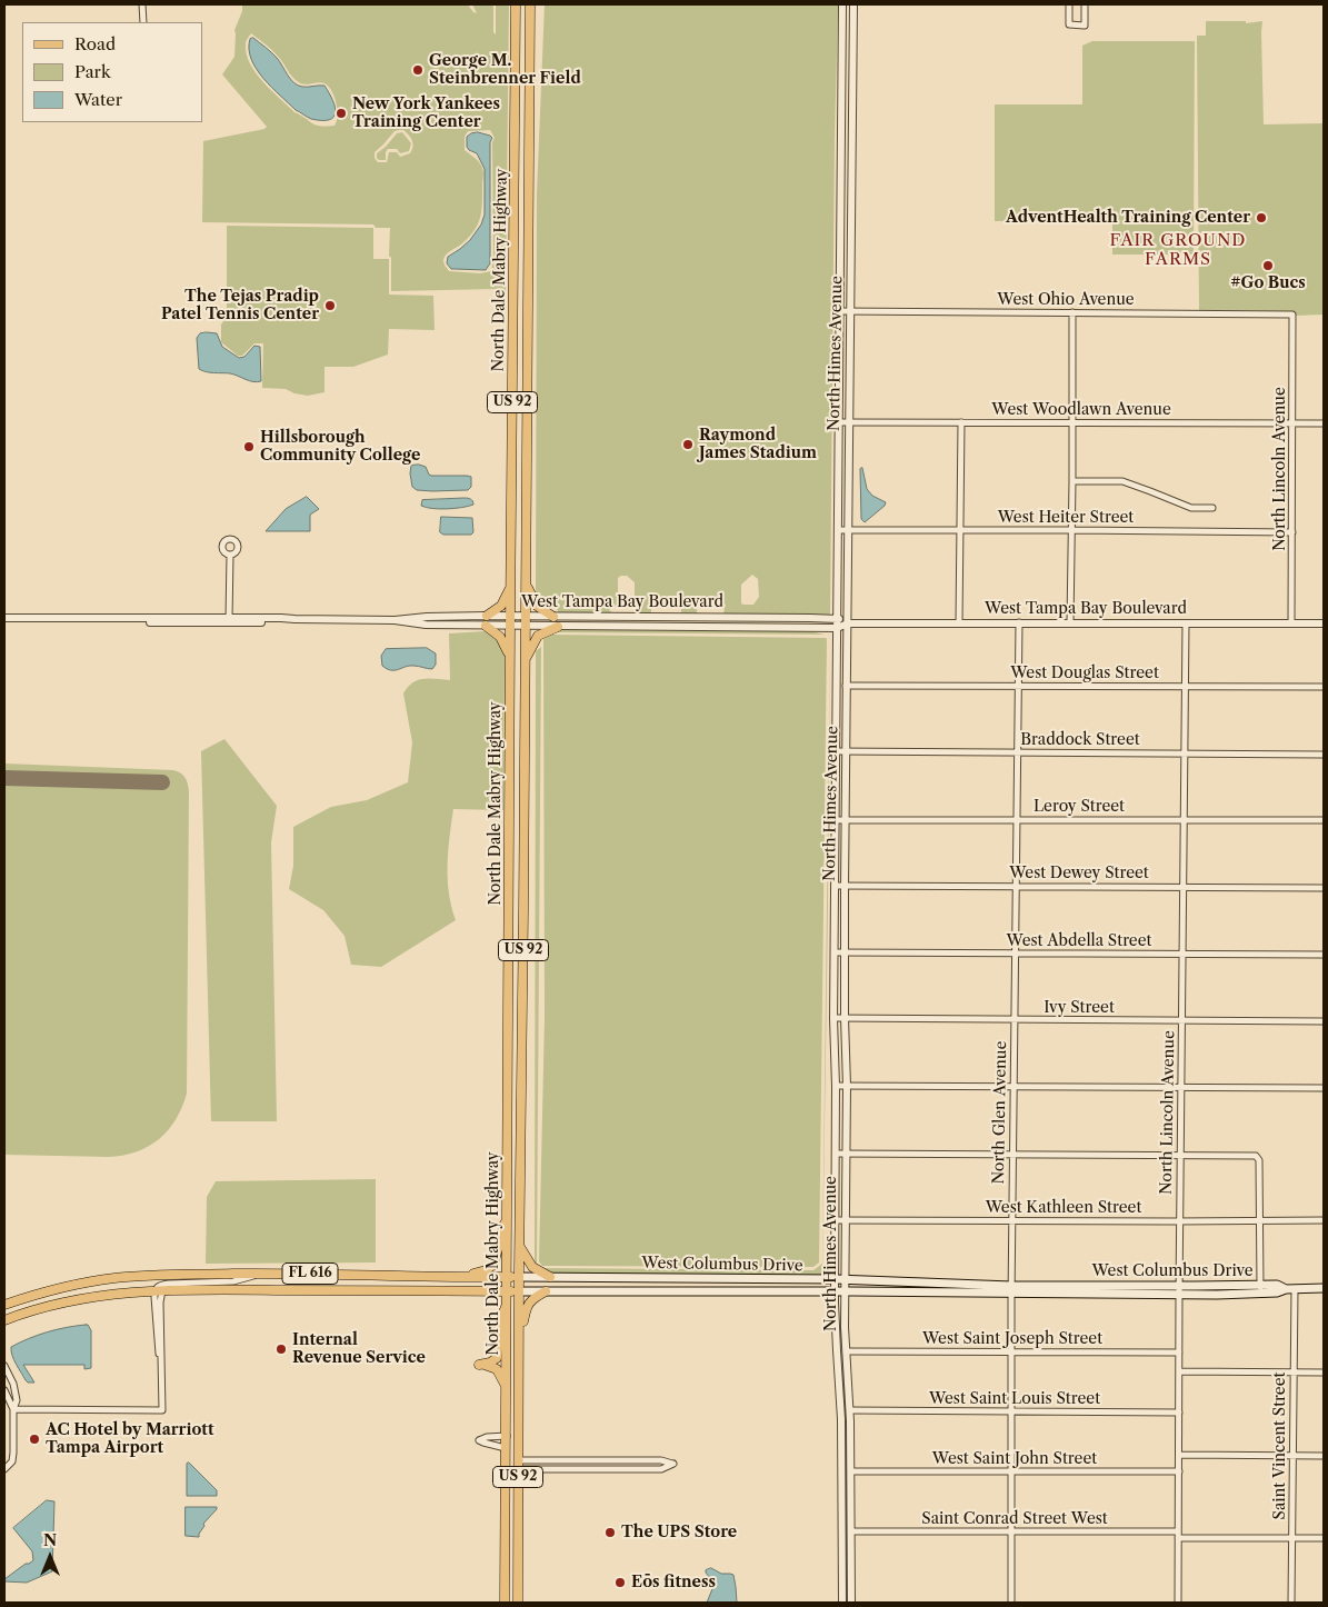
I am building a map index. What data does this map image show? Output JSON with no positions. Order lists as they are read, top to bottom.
{
  "streets": {
    "main road": [
      "North Dale Mabry Highway",
      "US 92",
      "West Columbus Drive",
      "FL 616"
    ],
    "street": [
      "West Ohio Avenue",
      "North Himes Avenue",
      "West Woodlawn Avenue",
      "North Lincoln Avenue",
      "West Heiter Street",
      "West Tampa Bay Boulevard",
      "West Douglas Street",
      "Braddock Street",
      "Leroy Street",
      "West Dewey Street",
      "West Abdella Street",
      "Ivy Street",
      "North Glen Avenue",
      "West Kathleen Street",
      "West Saint Joseph Street",
      "West Saint Louis Street",
      "Saint Vincent Street",
      "West Saint John Street",
      "Saint Conrad Street West"
    ]
  },
  "crossings": [
    ["North Dale Mabry Highway", "US 92"],
    ["North Dale Mabry Highway", "West Tampa Bay Boulevard"],
    ["North Dale Mabry Highway", "West Columbus Drive"],
    ["West Ohio Avenue", "North Himes Avenue"],
    ["West Ohio Avenue", "North Lincoln Avenue"],
    ["North Himes Avenue", "West Woodlawn Avenue"],
    ["North Himes Avenue", "West Heiter Street"],
    ["North Himes Avenue", "West Tampa Bay Boulevard"],
    ["North Himes Avenue", "West Douglas Street"],
    ["North Himes Avenue", "Braddock Street"],
    ["North Himes Avenue", "Leroy Street"],
    ["North Himes Avenue", "West Dewey Street"],
    ["North Himes Avenue", "West Abdella Street"],
    ["North Himes Avenue", "Ivy Street"],
    ["North Himes Avenue", "West Kathleen Street"],
    ["North Himes Avenue", "West Columbus Drive"],
    ["North Himes Avenue", "West Saint Joseph Street"],
    ["North Himes Avenue", "West Saint Louis Street"],
    ["North Himes Avenue", "West Saint John Street"],
    ["North Himes Avenue", "Saint Conrad Street West"],
    ["US 92", "West Columbus Drive"],
    ["West Woodlawn Avenue", "North Lincoln Avenue"],
    ["North Lincoln Avenue", "West Heiter Street"],
    ["North Lincoln Avenue", "West Tampa Bay Boulevard"],
    ["North Lincoln Avenue", "West Douglas Street"],
    ["North Lincoln Avenue", "Braddock Street"],
    ["North Lincoln Avenue", "Leroy Street"],
    ["North Lincoln Avenue", "West Dewey Street"],
    ["North Lincoln Avenue", "West Abdella Street"],
    ["North Lincoln Avenue", "Ivy Street"],
    ["North Lincoln Avenue", "West Kathleen Street"],
    ["North Lincoln Avenue", "West Columbus Drive"],
    ["North Lincoln Avenue", "West Saint Joseph Street"],
    ["North Lincoln Avenue", "West Saint Louis Street"],
    ["North Lincoln Avenue", "West Saint John Street"],
    ["North Lincoln Avenue", "Saint Conrad Street West"],
    ["West Tampa Bay Boulevard", "North Glen Avenue"],
    ["West Douglas Street", "North Glen Avenue"],
    ["Braddock Street", "North Glen Avenue"],
    ["Leroy Street", "North Glen Avenue"],
    ["West Dewey Street", "North Glen Avenue"],
    ["West Abdella Street", "North Glen Avenue"],
    ["Ivy Street", "North Glen Avenue"],
    ["North Glen Avenue", "West Kathleen Street"],
    ["North Glen Avenue", "West Columbus Drive"],
    ["North Glen Avenue", "West Saint Joseph Street"],
    ["North Glen Avenue", "West Saint Louis Street"],
    ["North Glen Avenue", "West Saint John Street"],
    ["North Glen Avenue", "Saint Conrad Street West"],
    ["West Columbus Drive", "FL 616"],
    ["West Columbus Drive", "Saint Vincent Street"],
    ["Saint Vincent Street", "Saint Conrad Street West"]
  ],
  "districts": ["FAIR GROUND FARMS"],
  "places": [
    "George M. Steinbrenner Field",
    "New York Yankees Training Center",
    "AdventHealth Training Center",
    "#Go Bucs",
    "The Tejas Pradip Patel Tennis Center",
    "Raymond James Stadium",
    "Hillsborough Community College",
    "Internal Revenue Service",
    "AC Hotel by Marriott Tampa Airport",
    "The UPS Store",
    "Eōs fitness"
  ],
  "legend": ["Road", "Park", "Water"],
  "north": "top"
}
